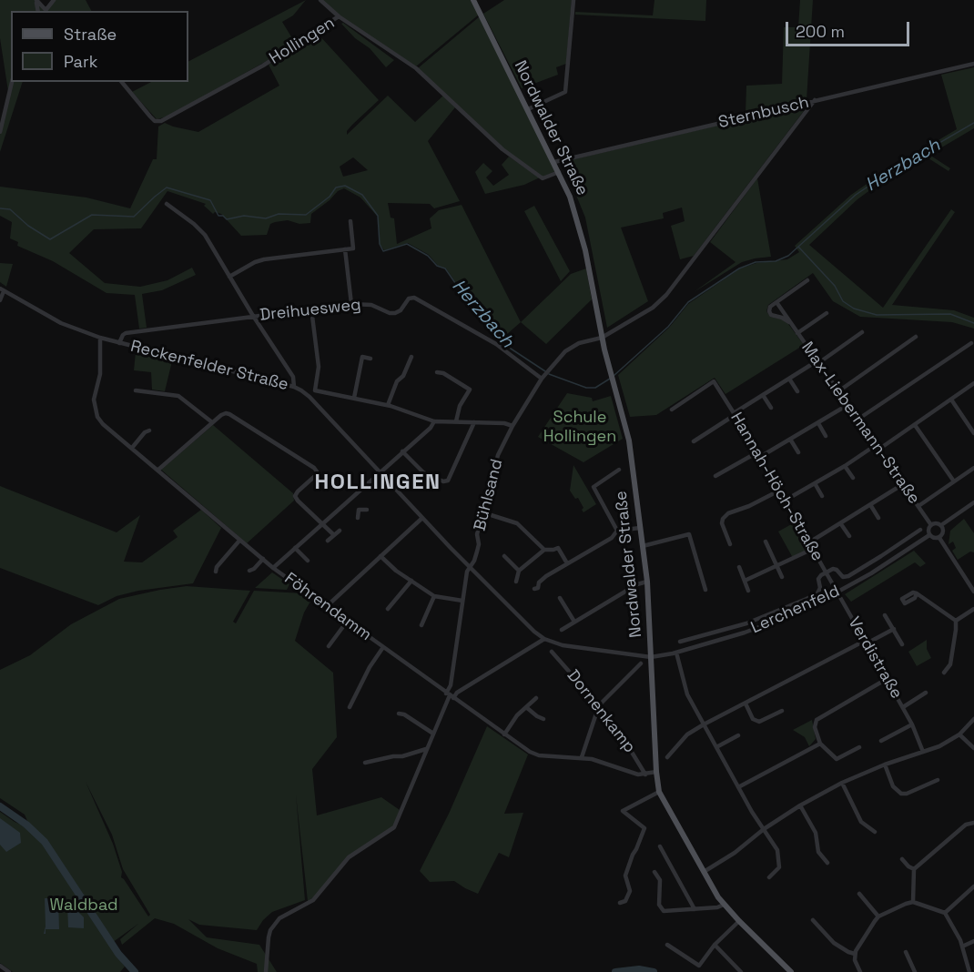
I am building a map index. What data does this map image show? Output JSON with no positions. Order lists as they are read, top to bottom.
{
  "streets": {
    "main road": ["Nordwalder Straße"],
    "street": [
      "Hollingen",
      "Sternbusch",
      "Dreihuesweg",
      "Reckenfelder Straße",
      "Max-Liebermann-Straße",
      "Hannah-Höch-Straße",
      "Bühlsand",
      "Föhrendamm",
      "Lerchenfeld",
      "Verdistraße",
      "Dornenkamp"
    ]
  },
  "crossings": [
    ["Hollingen", "Nordwalder Straße"],
    ["Sternbusch", "Nordwalder Straße"],
    ["Nordwalder Straße", "Reckenfelder Straße"],
    ["Nordwalder Straße", "Bühlsand"],
    ["Nordwalder Straße", "Föhrendamm"],
    ["Nordwalder Straße", "Lerchenfeld"],
    ["Dreihuesweg", "Reckenfelder Straße"],
    ["Dreihuesweg", "Bühlsand"],
    ["Reckenfelder Straße", "Bühlsand"],
    ["Reckenfelder Straße", "Föhrendamm"],
    ["Reckenfelder Straße", "Lerchenfeld"],
    ["Max-Liebermann-Straße", "Lerchenfeld"],
    ["Hannah-Höch-Straße", "Lerchenfeld"],
    ["Hannah-Höch-Straße", "Verdistraße"],
    ["Bühlsand", "Föhrendamm"],
    ["Föhrendamm", "Dornenkamp"],
    ["Lerchenfeld", "Verdistraße"]
  ],
  "districts": ["HOLLINGEN"],
  "water": ["Herzbach"],
  "parks": ["Schule Hollingen", "Waldbad"],
  "legend": ["Straße", "Park"],
  "scale_bar": "200 m"
}
